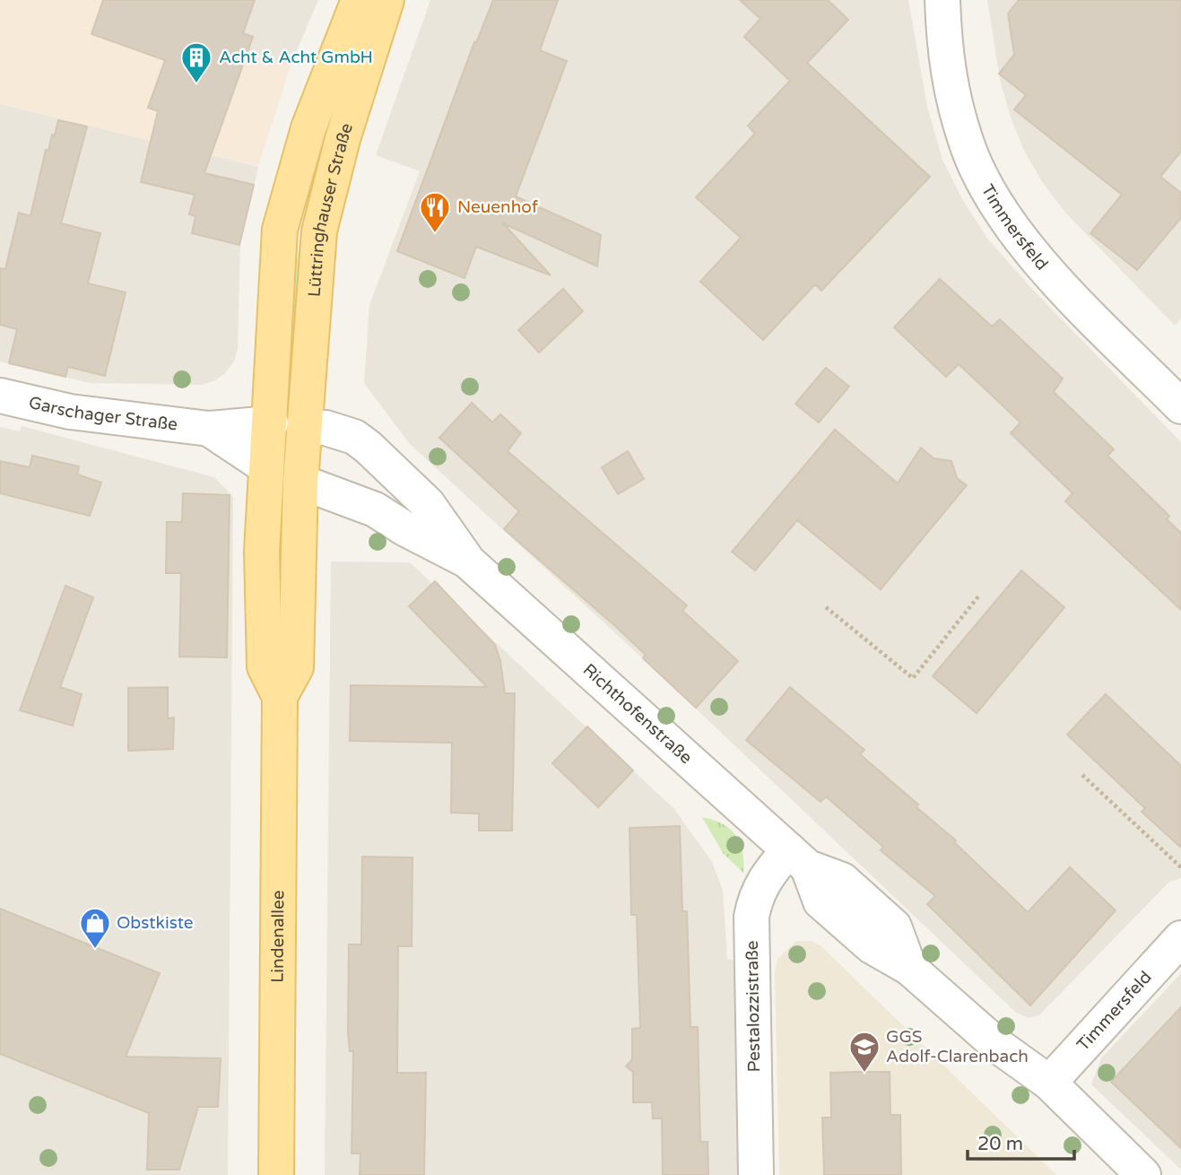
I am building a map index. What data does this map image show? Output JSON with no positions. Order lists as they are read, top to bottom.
{
  "streets": {
    "main road": ["Lüttringhauser Straße", "Lindenallee"],
    "street": [
      "Timmersfeld",
      "Garschager Straße",
      "Richthofenstraße",
      "Pestalozzistraße"
    ]
  },
  "crossings": [
    ["Lüttringhauser Straße", "Garschager Straße"],
    ["Lüttringhauser Straße", "Richthofenstraße"],
    ["Lüttringhauser Straße", "Lindenallee"],
    ["Timmersfeld", "Richthofenstraße"],
    ["Garschager Straße", "Lindenallee"],
    ["Richthofenstraße", "Lindenallee"],
    ["Richthofenstraße", "Pestalozzistraße"]
  ],
  "places": {
    "building": ["Acht & Acht GmbH"],
    "restaurant": ["Neuenhof"],
    "shop": ["Obstkiste"],
    "school or university": ["GGS Adolf-Clarenbach"]
  },
  "scale_bar": "20 m"
}
